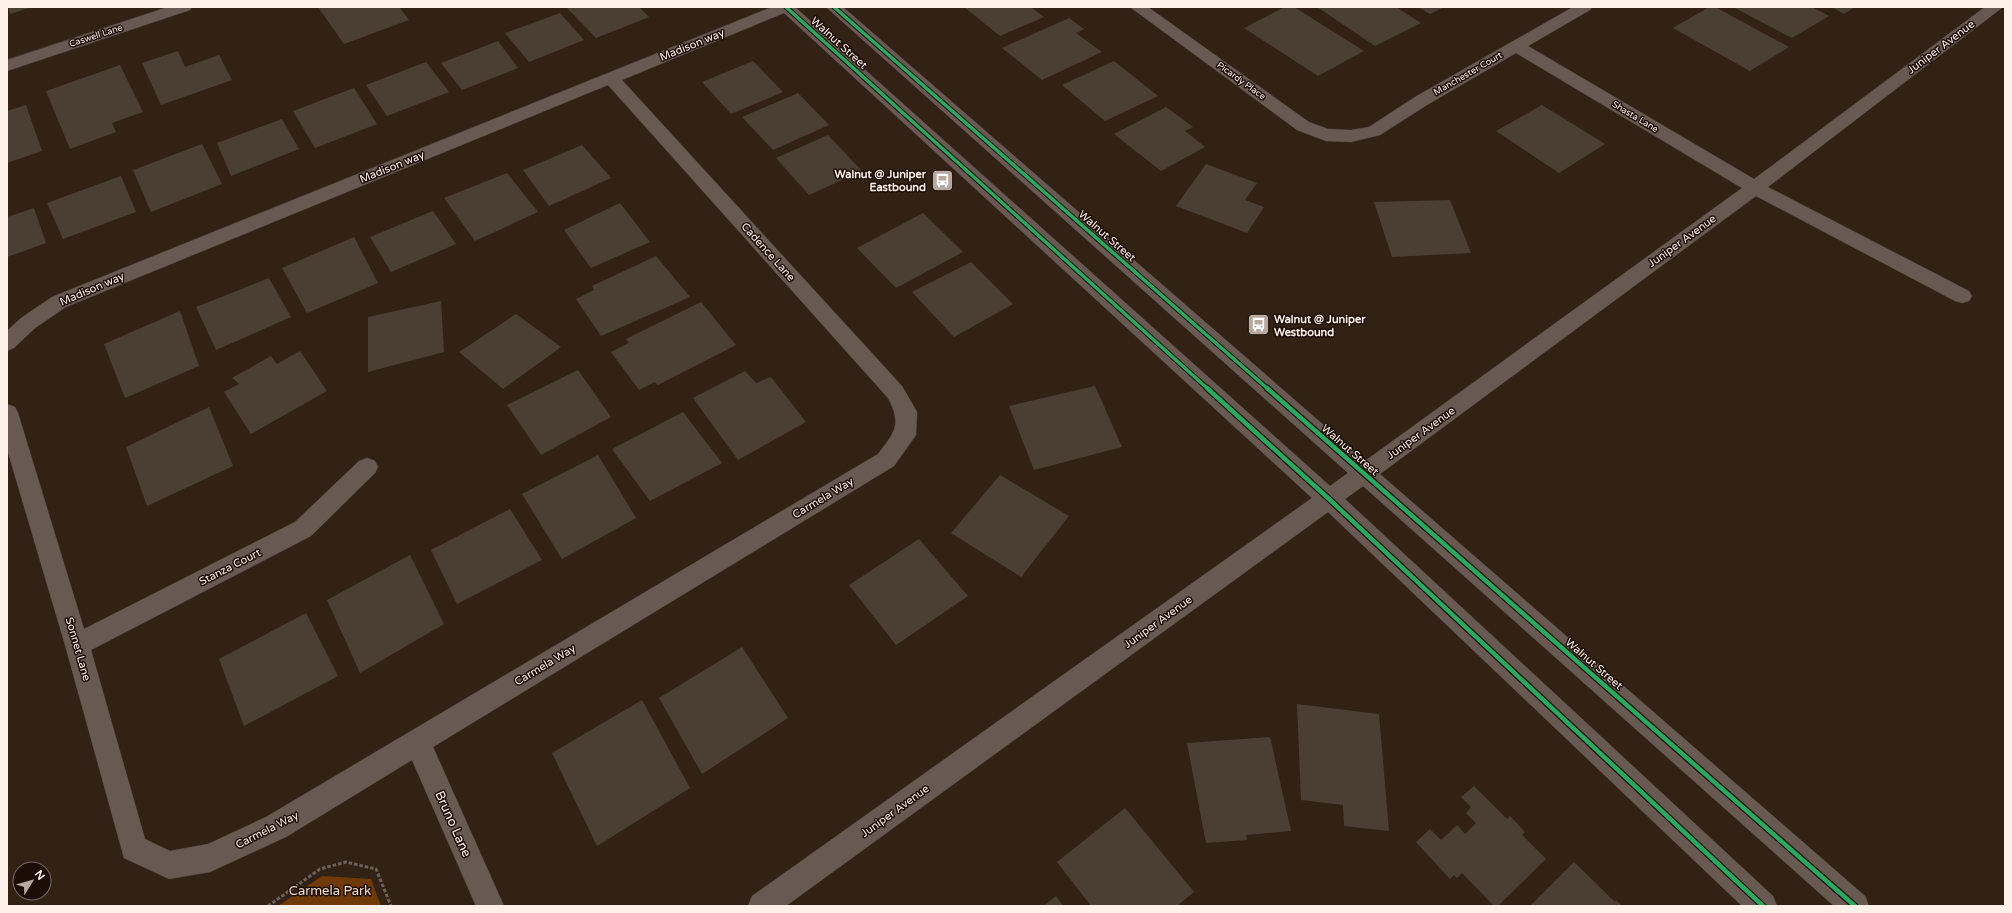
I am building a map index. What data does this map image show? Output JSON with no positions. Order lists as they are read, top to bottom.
{
  "streets": {
    "street": [
      "Caswell Lane",
      "Walnut Street",
      "Madison way",
      "Juniper Avenue",
      "Manchester Court",
      "Picardy Place",
      "Shasta Lane",
      "Cadence Lane",
      "Carmela Way",
      "Stanza Court",
      "Sonnet Lane",
      "Bruno Lane"
    ]
  },
  "crossings": [
    ["Walnut Street", "Madison way"],
    ["Walnut Street", "Juniper Avenue"],
    ["Madison way", "Cadence Lane"],
    ["Juniper Avenue", "Shasta Lane"],
    ["Manchester Court", "Picardy Place"],
    ["Manchester Court", "Shasta Lane"],
    ["Cadence Lane", "Carmela Way"],
    ["Carmela Way", "Sonnet Lane"],
    ["Carmela Way", "Bruno Lane"],
    ["Stanza Court", "Sonnet Lane"]
  ],
  "parks": ["Carmela Park"],
  "places": {
    "bus stop": ["Walnut @ Juniper Eastbound", "Walnut @ Juniper Westbound"]
  },
  "north": "top right"
}
